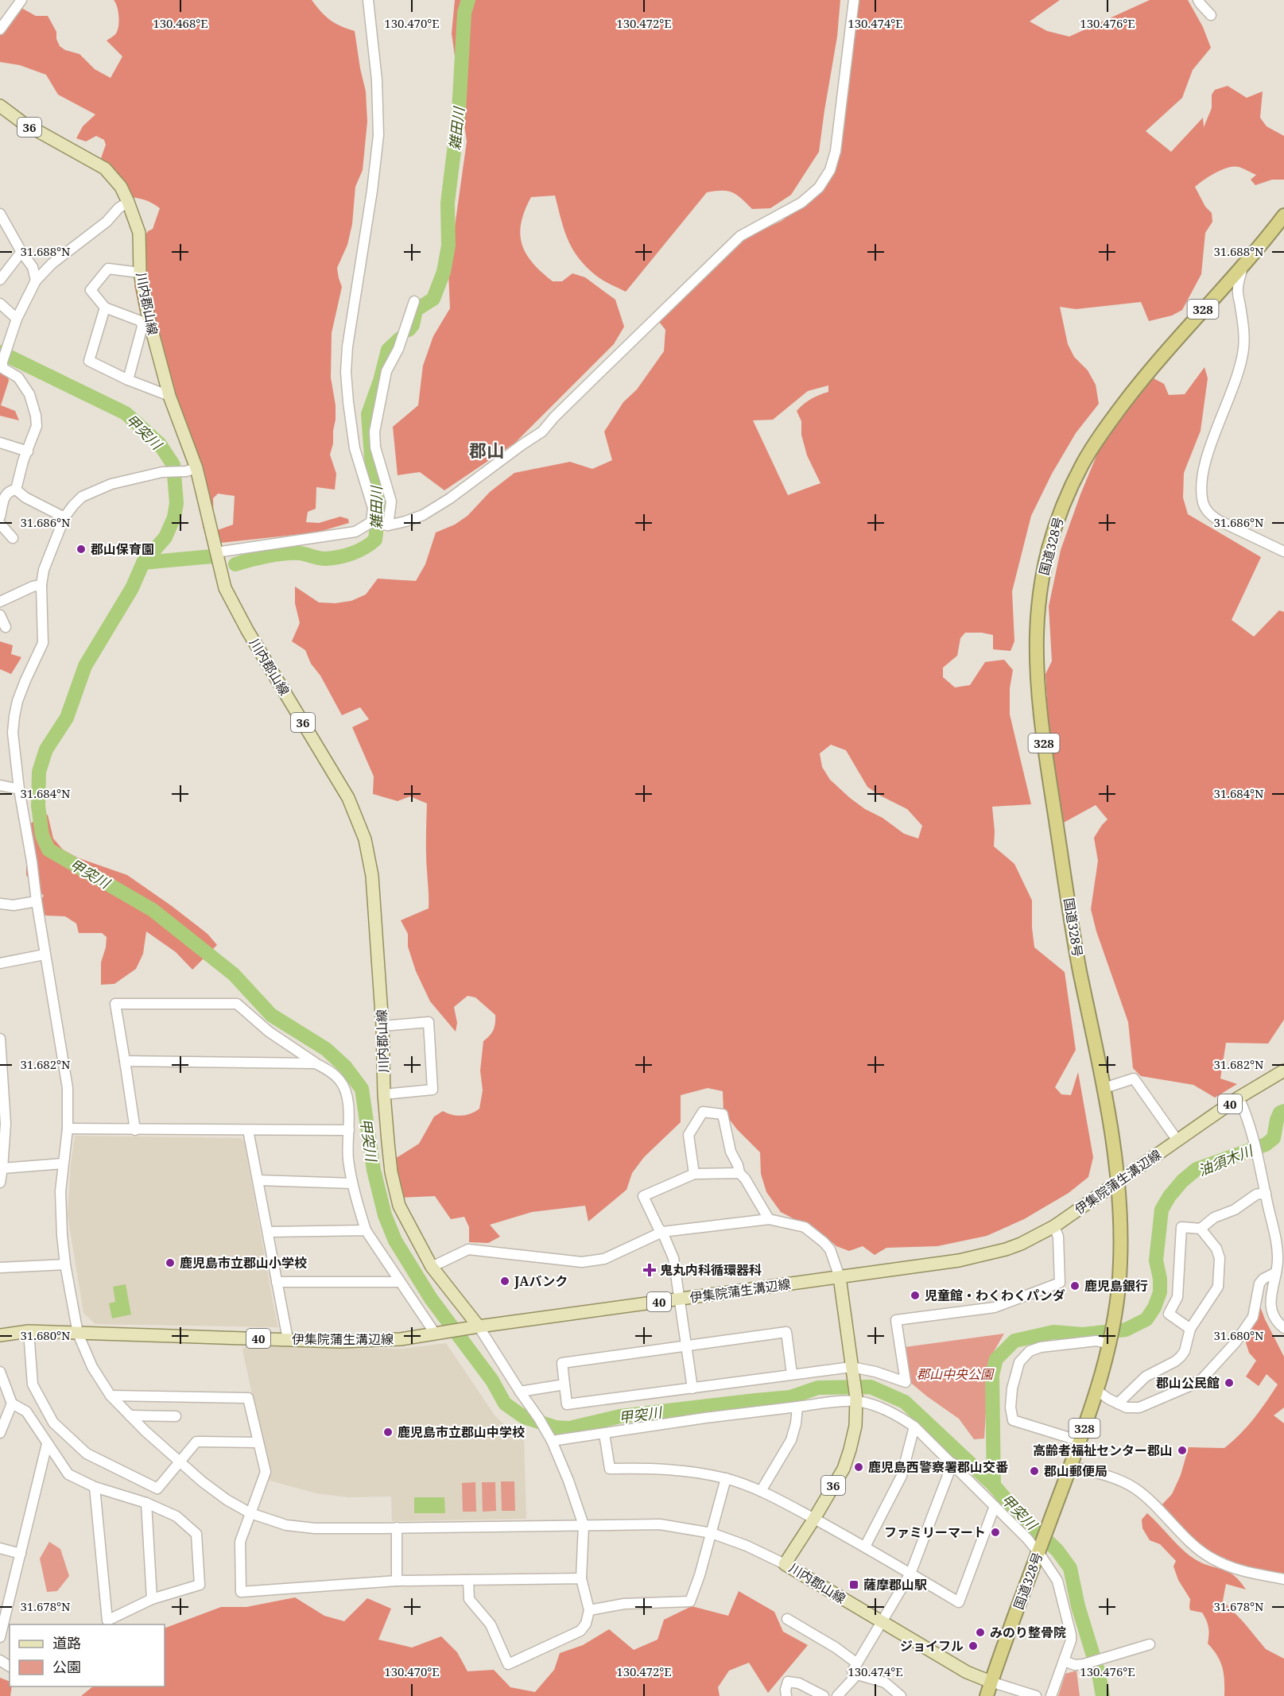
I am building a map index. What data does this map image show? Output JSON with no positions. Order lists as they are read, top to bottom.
{
  "streets": {
    "highway": ["328", "国道328号"],
    "main road": [
      "36",
      "川内郡山線",
      "40",
      "伊集院蒲生溝辺線"
    ]
  },
  "crossings": [
    ["川内郡山線", "国道328号"],
    ["川内郡山線", "伊集院蒲生溝辺線"],
    ["国道328号", "伊集院蒲生溝辺線"]
  ],
  "districts": ["郡山"],
  "water": ["雑田川", "甲突川", "油須木川"],
  "parks": ["郡山中央公園"],
  "places": {
    "other": [
      "郡山保育園",
      "鹿児島市立郡山小学校",
      "JAバンク",
      "鹿児島銀行",
      "児童館・わくわくパンダ",
      "郡山公民館",
      "鹿児島市立郡山中学校",
      "高齢者福祉センター郡山",
      "鹿児島西警察署郡山交番",
      "郡山郵便局",
      "ファミリーマート",
      "みのり整骨院",
      "ジョイフル"
    ],
    "health": ["鬼丸内科循環器科"],
    "transit": ["薩摩郡山駅"]
  },
  "legend": ["道路", "公園"],
  "coordinates": [
    "130.468°E",
    "130.470°E",
    "130.472°E",
    "130.474°E",
    "130.476°E",
    "31.688°N",
    "31.686°N",
    "31.684°N",
    "31.682°N",
    "31.680°N",
    "31.678°N"
  ]
}
